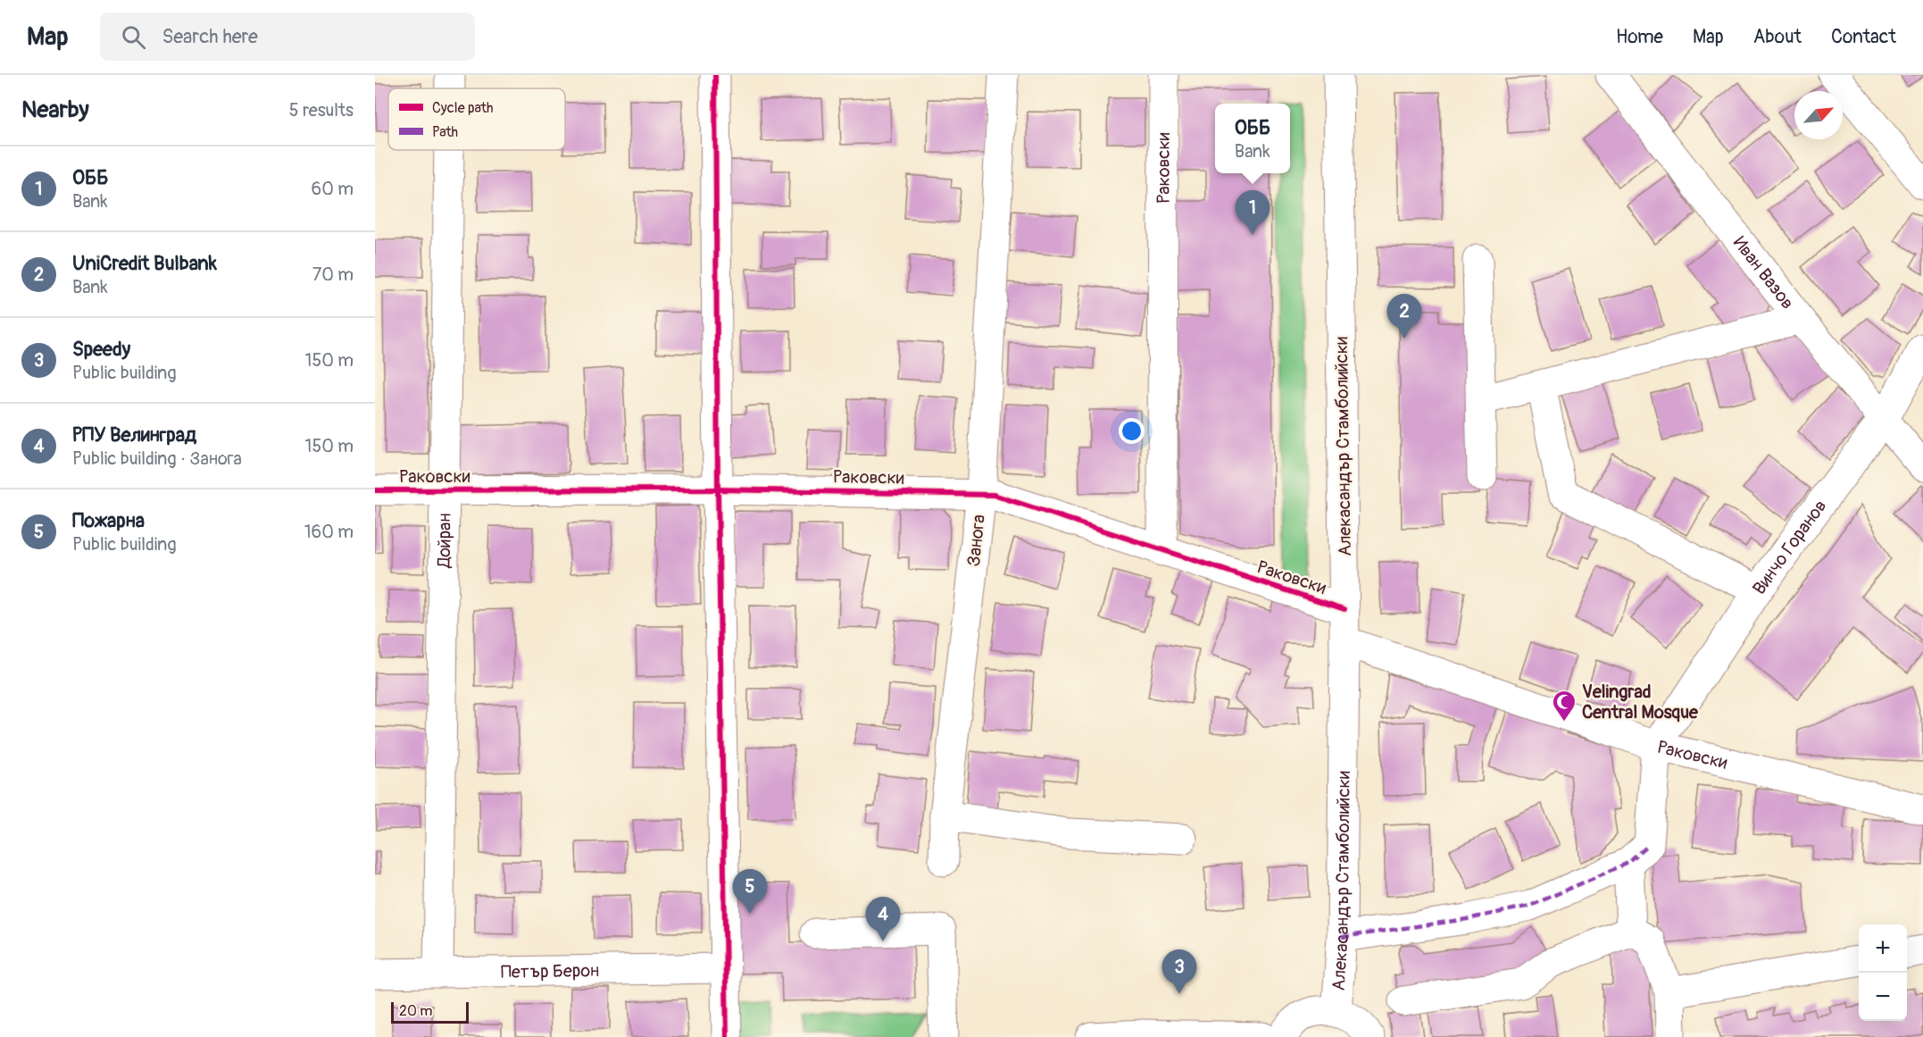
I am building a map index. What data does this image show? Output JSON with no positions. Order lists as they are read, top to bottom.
{
  "streets": {
    "street": [
      "Раковски",
      "Иван Вазов",
      "Алекасандър Стамболийски",
      "Дойран",
      "Занога",
      "Винчо Горанов",
      "Петър Берон"
    ]
  },
  "crossings": [
    ["Раковски", "Алекасандър Стамболийски"],
    ["Раковски", "Дойран"],
    ["Раковски", "Занога"],
    ["Раковски", "Винчо Горанов"],
    ["Иван Вазов", "Винчо Горанов"],
    ["Дойран", "Петър Берон"]
  ],
  "places": {
    "mosque": ["Velingrad Central Mosque"]
  },
  "legend": ["Cycle path", "Path"],
  "scale_bar": "20 m",
  "north": "top right",
  "page": {
    "header": "Map",
    "search": "Search here",
    "nav": [
      "Home",
      "Map",
      "About",
      "Contact"
    ],
    "heading": ["Nearby", "5 results"],
    "popup": ["ОББ", "Bank"],
    "list": [
      {
        "mark": "1",
        "name": "ОББ",
        "note": "Bank",
        "value": "60 m"
      },
      {
        "mark": "2",
        "name": "UniCredit Bulbank",
        "note": "Bank",
        "value": "70 m"
      },
      {
        "mark": "3",
        "name": "Speedy",
        "note": "Public building",
        "value": "150 m"
      },
      {
        "mark": "4",
        "name": "РПУ Велинград",
        "note": "Public building · Занога",
        "value": "150 m"
      },
      {
        "mark": "5",
        "name": "Пожарна",
        "note": "Public building",
        "value": "160 m"
      }
    ],
    "pins": [
      "1",
      "2",
      "5",
      "4",
      "3"
    ],
    "map_buttons": ["+", "−"],
    "scale": "20 m"
  }
}
